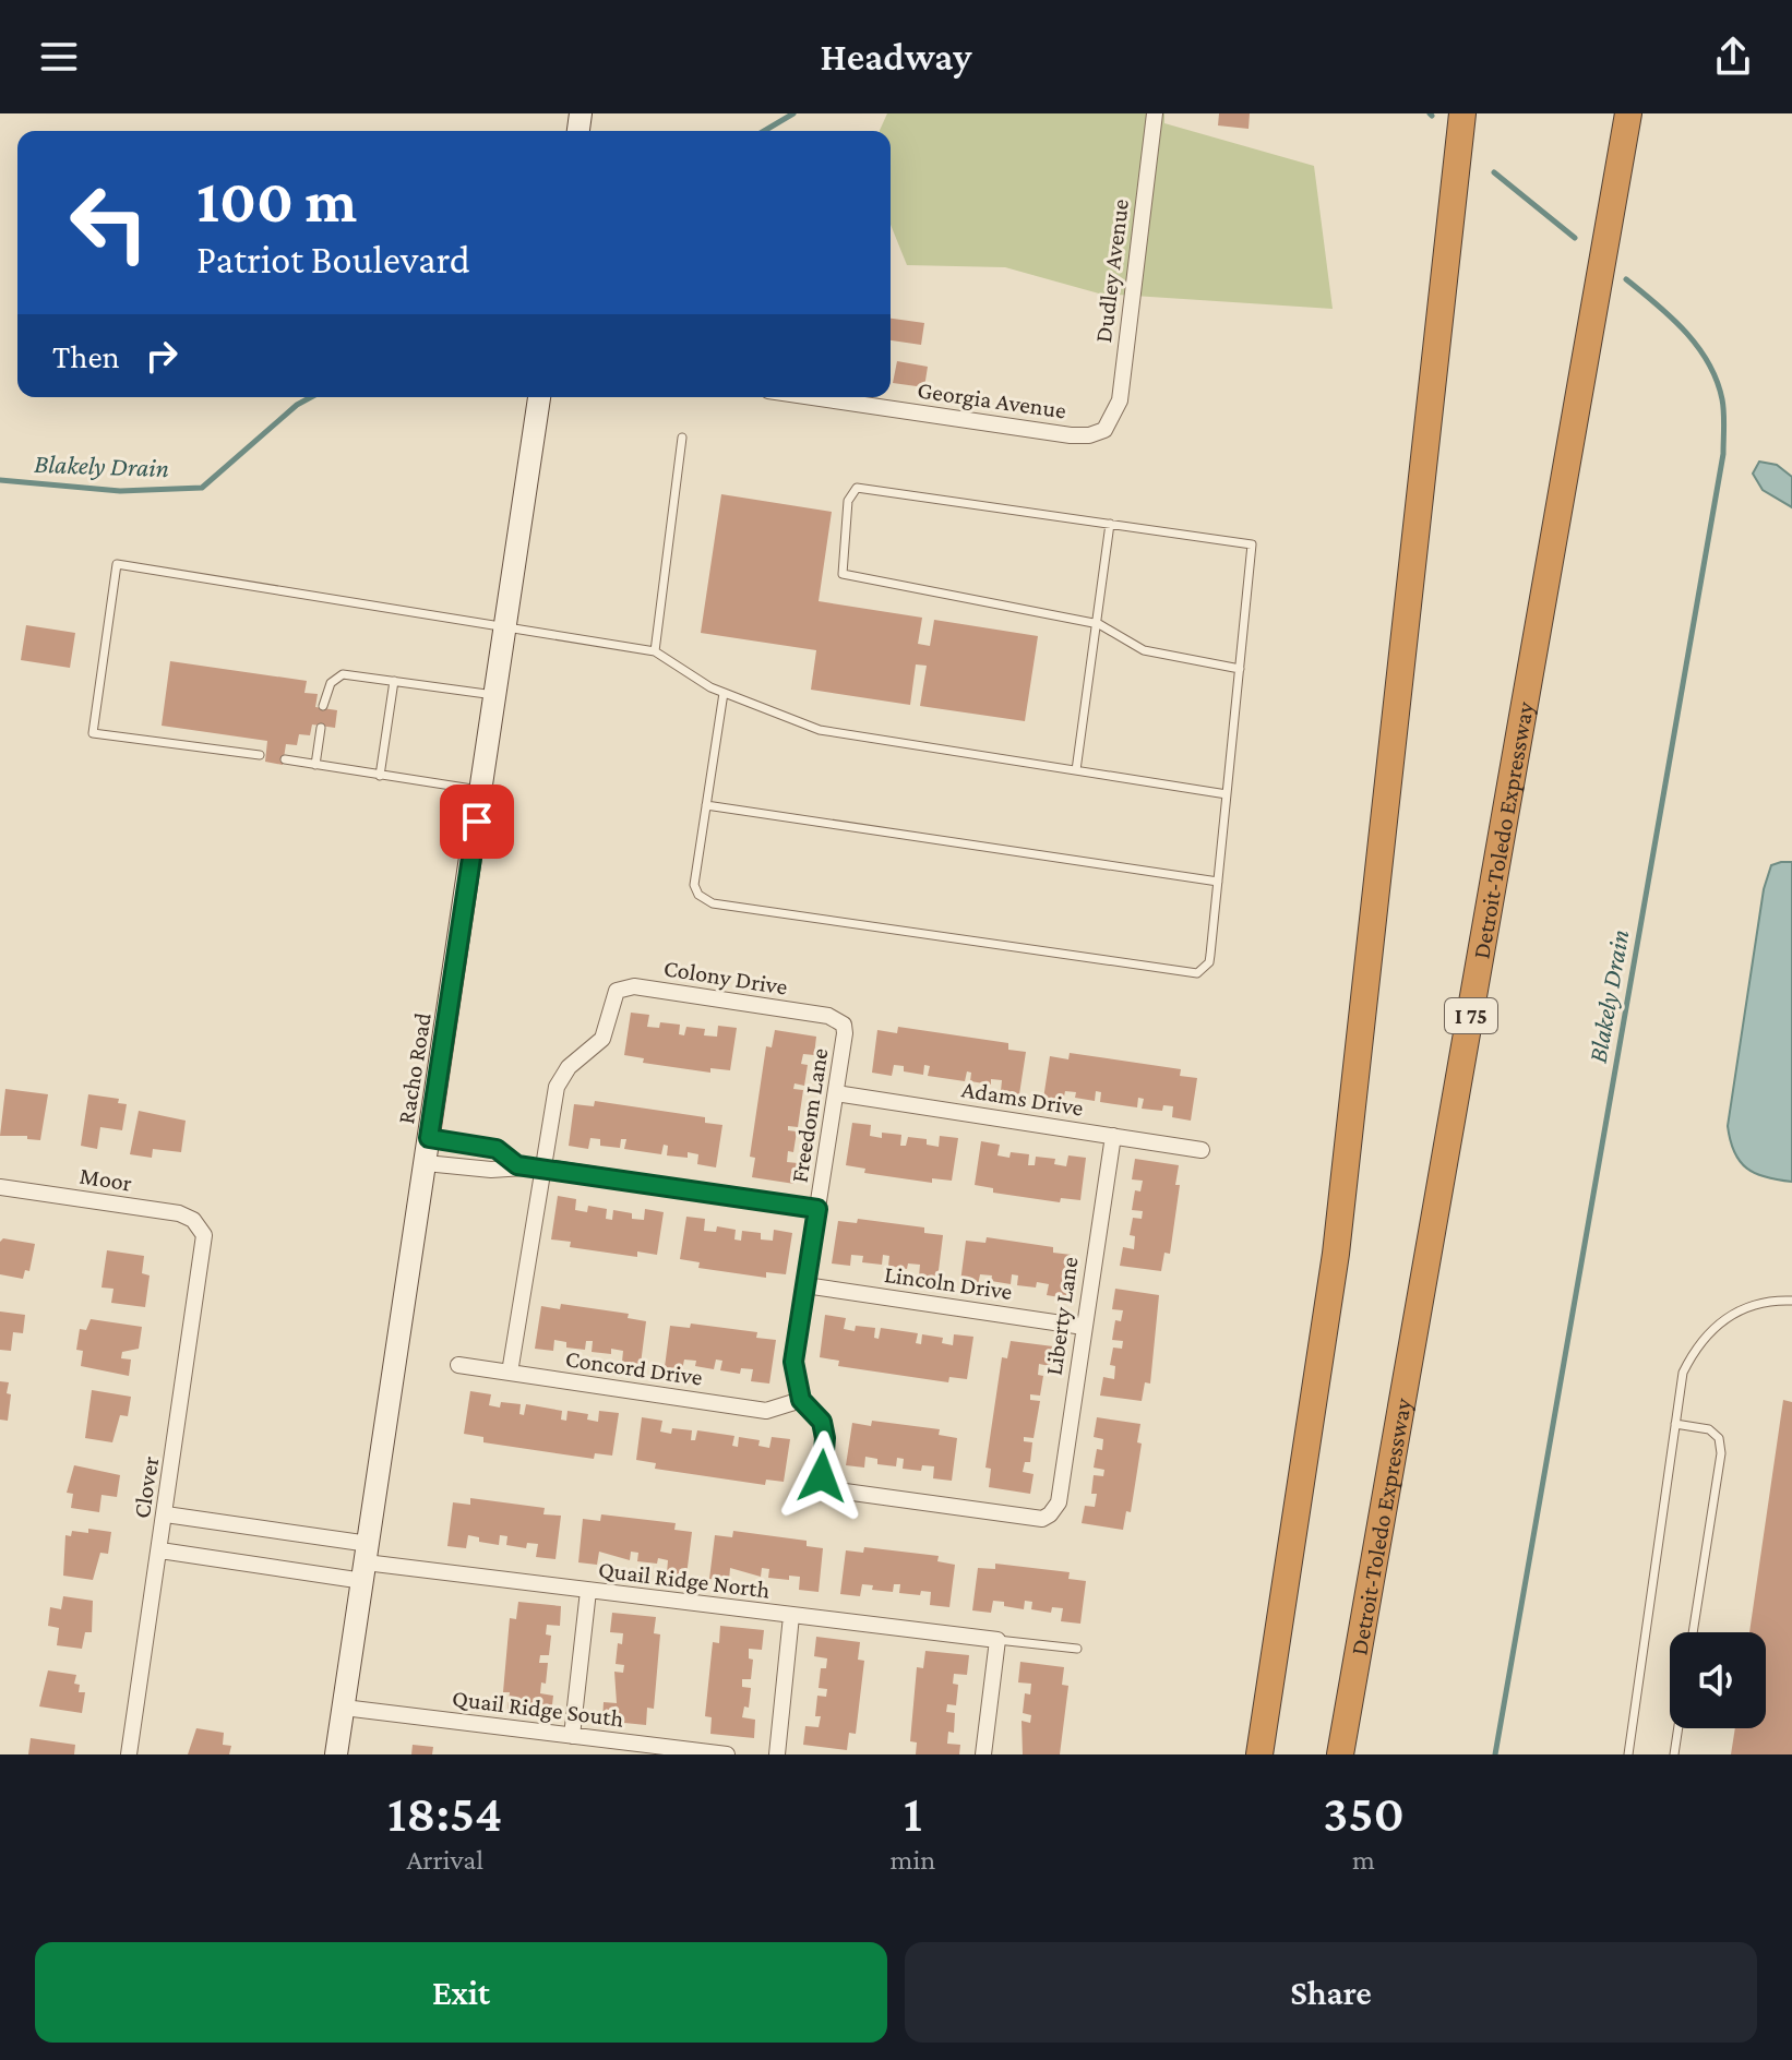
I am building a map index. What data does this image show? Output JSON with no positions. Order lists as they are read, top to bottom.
{
  "streets": {
    "highway": ["Detroit-Toledo Expressway", "I 75"],
    "street": [
      "Dudley Avenue",
      "Georgia Avenue",
      "Colony Drive",
      "Racho Road",
      "Adams Drive",
      "Freedom Lane",
      "Moor",
      "Lincoln Drive",
      "Liberty Lane",
      "Concord Drive",
      "Clover",
      "Quail Ridge North",
      "Quail Ridge South"
    ]
  },
  "crossings": [
    ["Dudley Avenue", "Georgia Avenue"],
    ["Colony Drive", "Freedom Lane"],
    ["Racho Road", "Quail Ridge North"],
    ["Racho Road", "Quail Ridge South"],
    ["Adams Drive", "Freedom Lane"],
    ["Adams Drive", "Liberty Lane"],
    ["Freedom Lane", "Lincoln Drive"],
    ["Freedom Lane", "Liberty Lane"],
    ["Freedom Lane", "Concord Drive"],
    ["Moor", "Clover"],
    ["Lincoln Drive", "Liberty Lane"]
  ],
  "water": ["Blakely Drain"],
  "page": {
    "header": "Headway",
    "turn": ["100 m", "Patriot Boulevard"],
    "then": "Then",
    "eta": [
      "18:54",
      "Arrival",
      "1",
      "min",
      "350",
      "m"
    ],
    "buttons": ["Exit", "Share"]
  }
}
